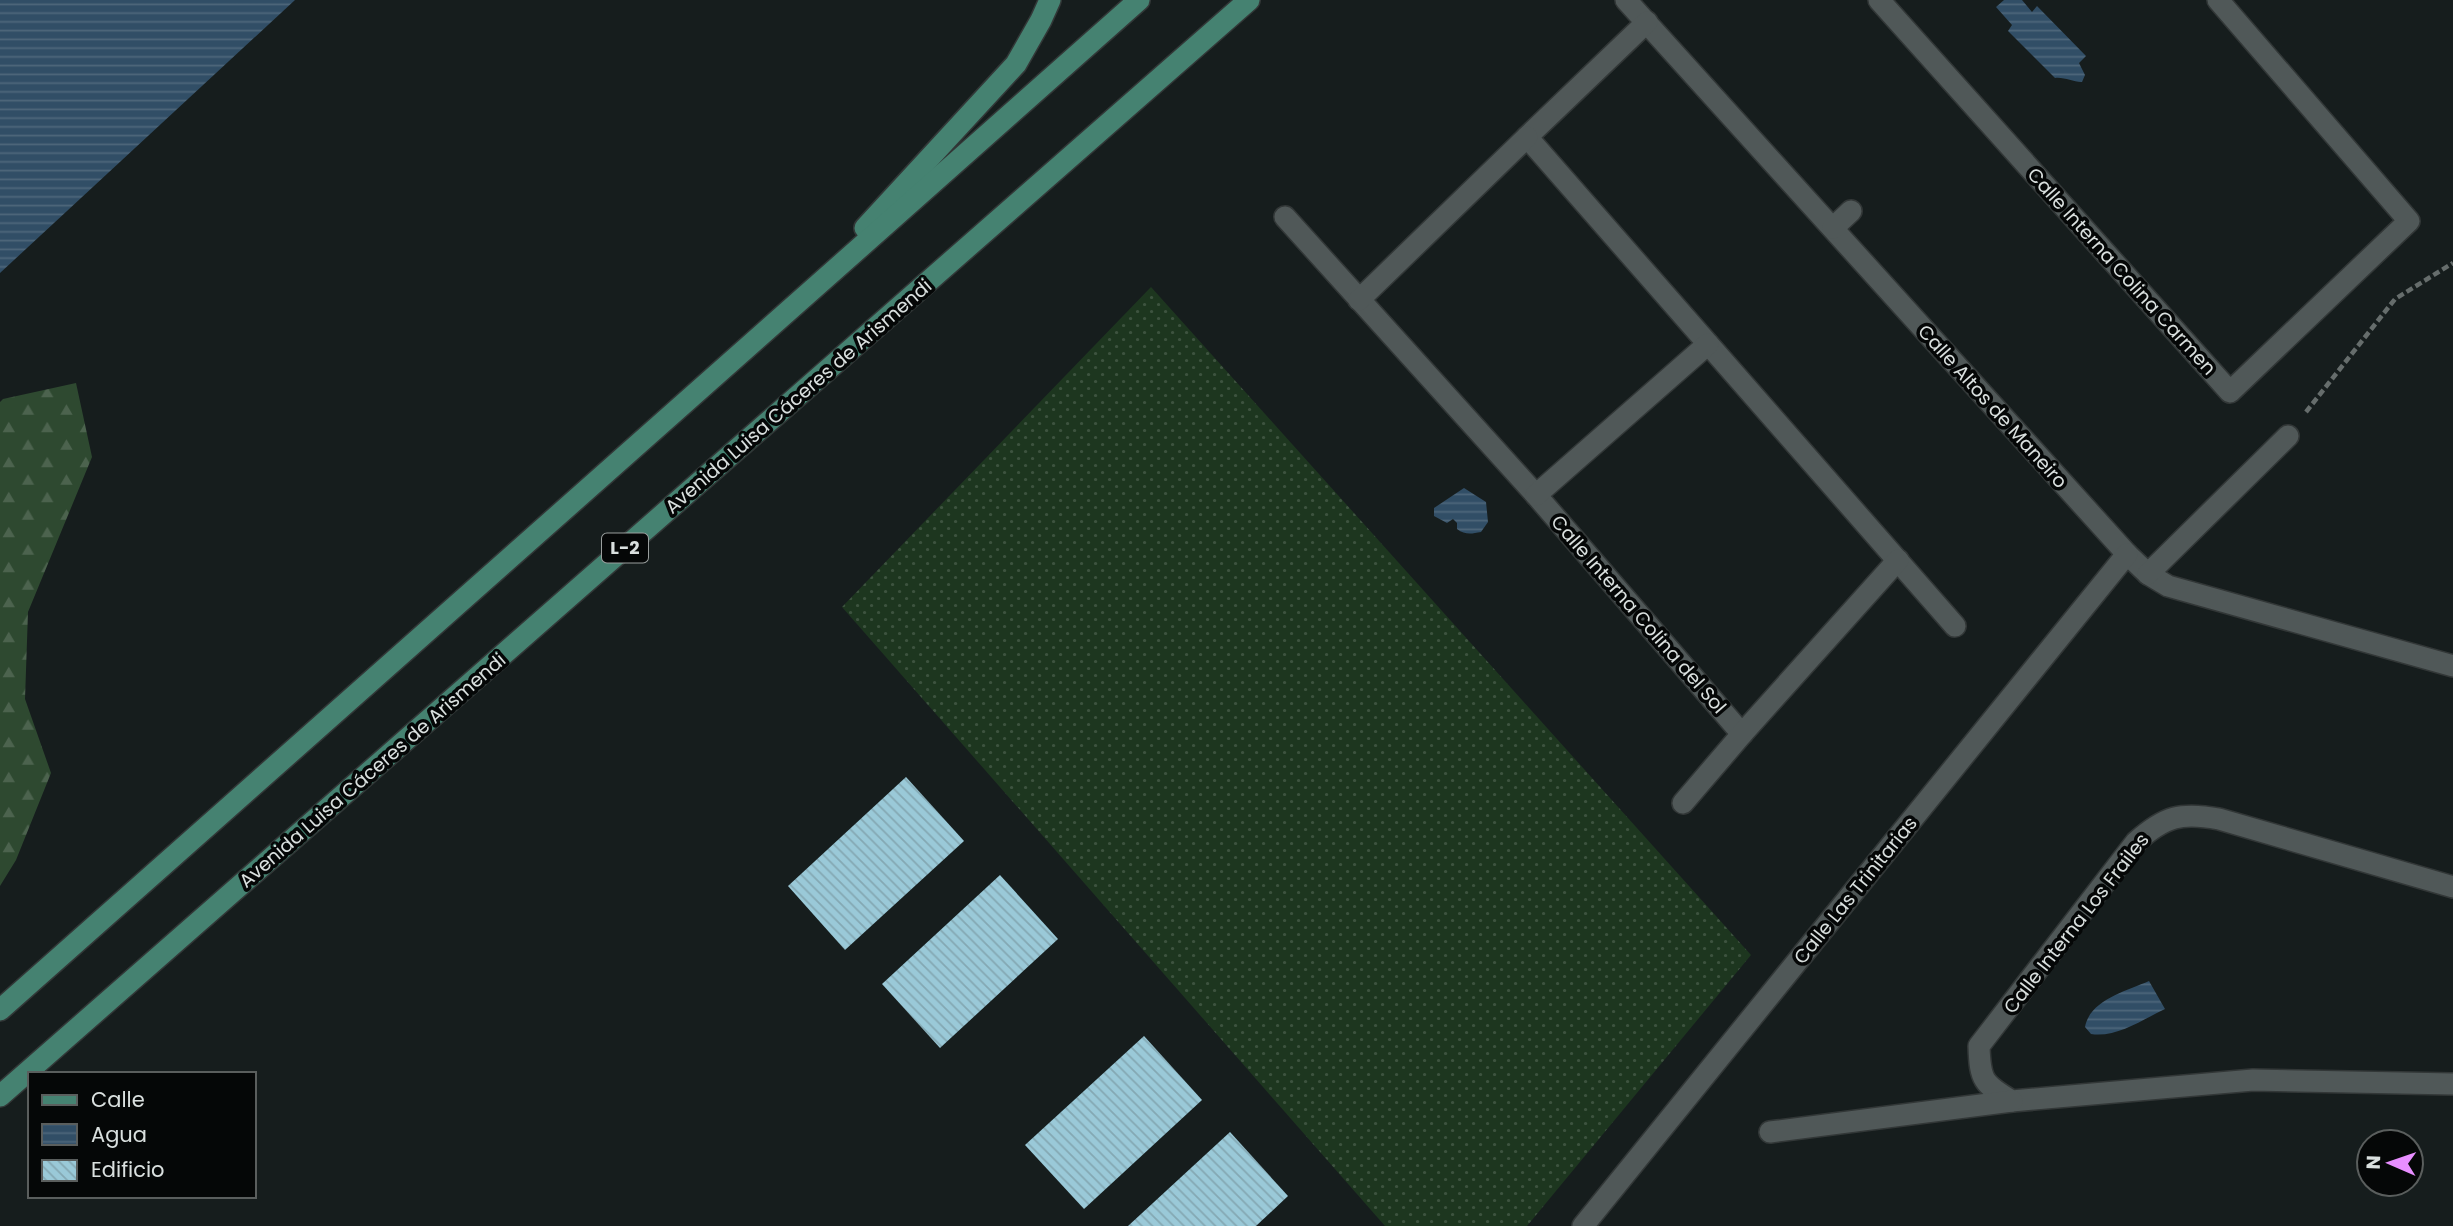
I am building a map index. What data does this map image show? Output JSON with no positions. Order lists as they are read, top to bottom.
{
  "streets": {
    "main road": ["Avenida Luisa Cáceres de Arismendi", "L-2"],
    "street": [
      "Calle Interna Colina Carmen",
      "Calle Altos de Maneiro",
      "Calle Interna Colina del Sol",
      "Calle Las Trinitarias",
      "Calle Interna Los Frailes"
    ]
  },
  "crossings": [
    ["Calle Altos de Maneiro", "Calle Las Trinitarias"]
  ],
  "legend": ["Calle", "Agua", "Edificio"],
  "north": "left"
}
